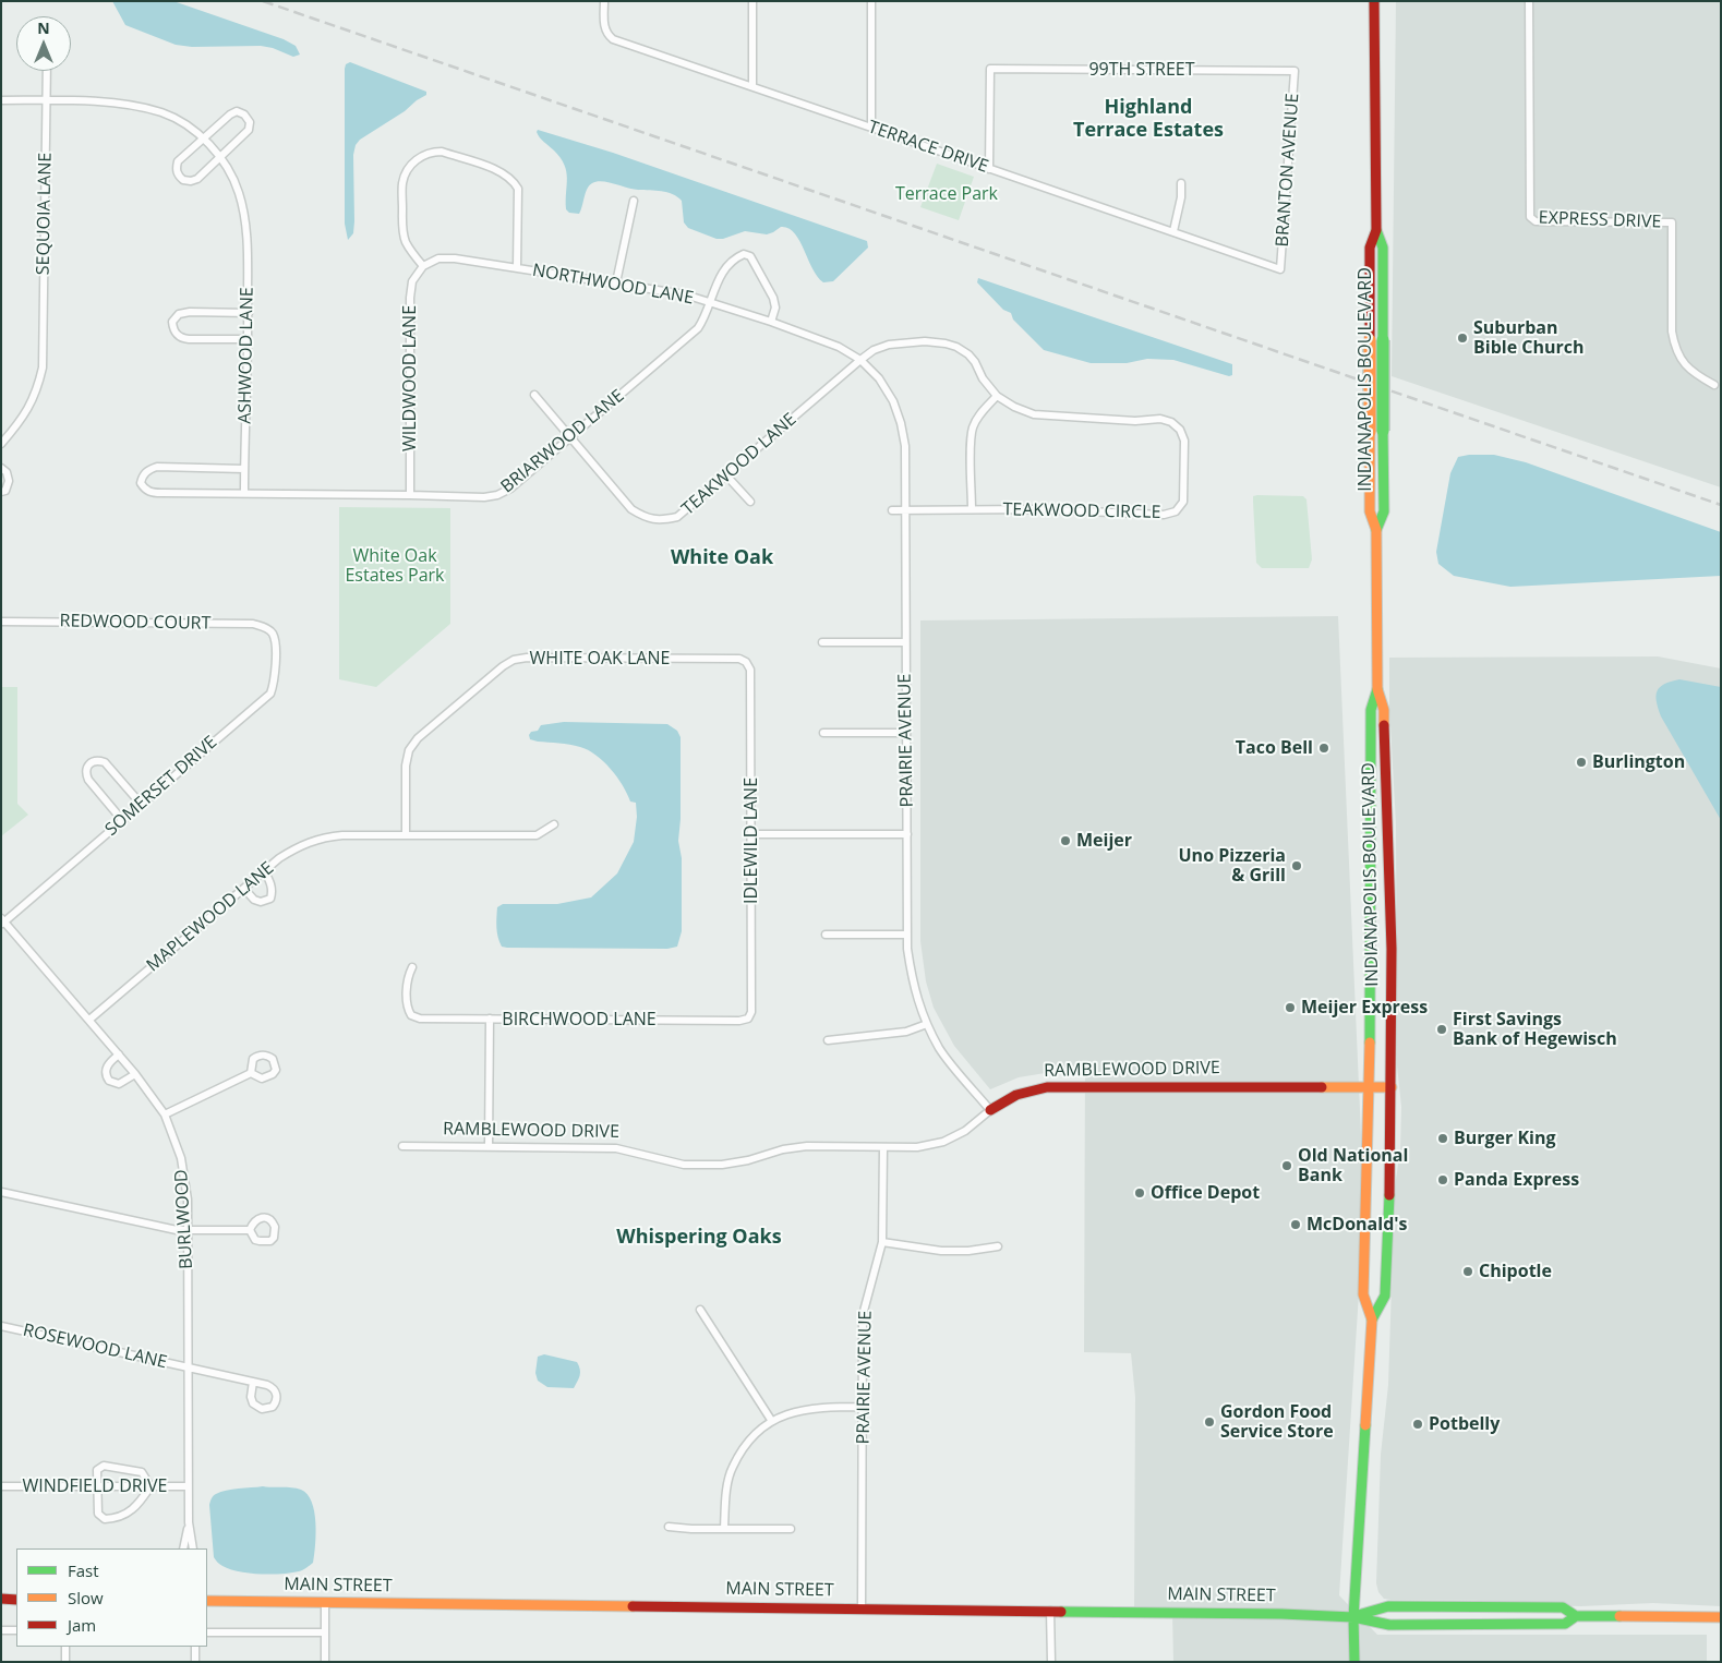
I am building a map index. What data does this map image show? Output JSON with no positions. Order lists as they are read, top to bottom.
{
  "streets": {
    "main road": ["INDIANAPOLIS BOULEVARD", "RAMBLEWOOD DRIVE", "MAIN STREET"],
    "street": [
      "99TH STREET",
      "TERRACE DRIVE",
      "BRANTON AVENUE",
      "SEQUOIA LANE",
      "EXPRESS DRIVE",
      "NORTHWOOD LANE",
      "ASHWOOD LANE",
      "WILDWOOD LANE",
      "BRIARWOOD LANE",
      "TEAKWOOD LANE",
      "TEAKWOOD CIRCLE",
      "REDWOOD COURT",
      "WHITE OAK LANE",
      "PRAIRIE AVENUE",
      "SOMERSET DRIVE",
      "IDLEWILD LANE",
      "MAPLEWOOD LANE",
      "BIRCHWOOD LANE",
      "BURLWOOD",
      "ROSEWOOD LANE",
      "WINDFIELD DRIVE"
    ]
  },
  "crossings": [
    ["99TH STREET", "TERRACE DRIVE"],
    ["99TH STREET", "BRANTON AVENUE"],
    ["TERRACE DRIVE", "BRANTON AVENUE"],
    ["SEQUOIA LANE", "ASHWOOD LANE"],
    ["NORTHWOOD LANE", "WILDWOOD LANE"],
    ["NORTHWOOD LANE", "BRIARWOOD LANE"],
    ["NORTHWOOD LANE", "TEAKWOOD LANE"],
    ["NORTHWOOD LANE", "TEAKWOOD CIRCLE"],
    ["NORTHWOOD LANE", "PRAIRIE AVENUE"],
    ["ASHWOOD LANE", "BRIARWOOD LANE"],
    ["WILDWOOD LANE", "BRIARWOOD LANE"],
    ["INDIANAPOLIS BOULEVARD", "RAMBLEWOOD DRIVE"],
    ["INDIANAPOLIS BOULEVARD", "MAIN STREET"],
    ["BRIARWOOD LANE", "TEAKWOOD LANE"],
    ["TEAKWOOD LANE", "TEAKWOOD CIRCLE"],
    ["TEAKWOOD LANE", "PRAIRIE AVENUE"],
    ["TEAKWOOD CIRCLE", "PRAIRIE AVENUE"],
    ["REDWOOD COURT", "SOMERSET DRIVE"],
    ["WHITE OAK LANE", "IDLEWILD LANE"],
    ["WHITE OAK LANE", "MAPLEWOOD LANE"],
    ["PRAIRIE AVENUE", "RAMBLEWOOD DRIVE"],
    ["PRAIRIE AVENUE", "MAIN STREET"],
    ["SOMERSET DRIVE", "BURLWOOD"],
    ["IDLEWILD LANE", "BIRCHWOOD LANE"],
    ["MAPLEWOOD LANE", "BURLWOOD"],
    ["BURLWOOD", "ROSEWOOD LANE"],
    ["BURLWOOD", "WINDFIELD DRIVE"]
  ],
  "districts": ["Highland Terrace Estates", "White Oak", "Whispering Oaks"],
  "parks": ["Terrace Park", "White Oak Estates Park"],
  "places": [
    "Suburban Bible Church",
    "Taco Bell",
    "Burlington",
    "Meijer",
    "Uno Pizzeria & Grill",
    "Meijer Express",
    "First Savings Bank of Hegewisch",
    "Burger King",
    "Old National Bank",
    "Panda Express",
    "Office Depot",
    "McDonald's",
    "Chipotle",
    "Gordon Food Service Store",
    "Potbelly"
  ],
  "legend": ["Fast", "Slow", "Jam"],
  "north": "top"
}
